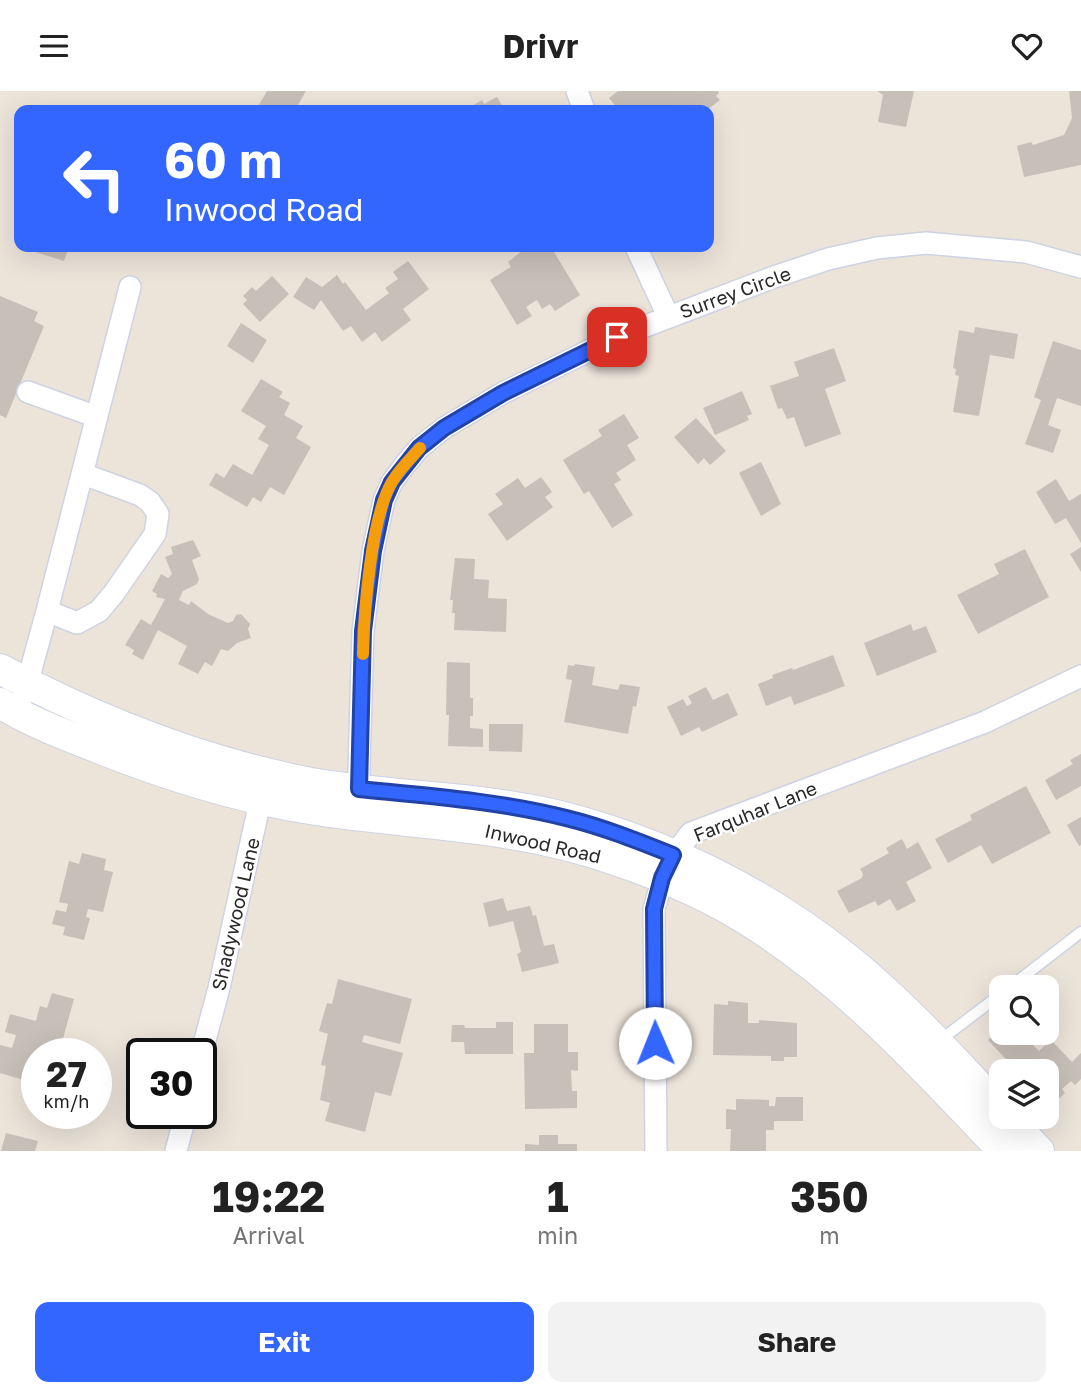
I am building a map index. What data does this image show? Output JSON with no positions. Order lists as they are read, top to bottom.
{
  "streets": {
    "main road": ["Inwood Road"],
    "street": ["Surrey Circle", "Farquhar Lane", "Shadywood Lane"]
  },
  "crossings": [
    ["Surrey Circle", "Inwood Road"],
    ["Farquhar Lane", "Inwood Road"],
    ["Inwood Road", "Shadywood Lane"]
  ],
  "page": {
    "header": "Drivr",
    "turn": ["60 m", "Inwood Road"],
    "speed": "27 km/h",
    "limit": "30",
    "eta": [
      "19:22",
      "Arrival",
      "1",
      "min",
      "350",
      "m"
    ],
    "buttons": ["Exit", "Share"]
  }
}
